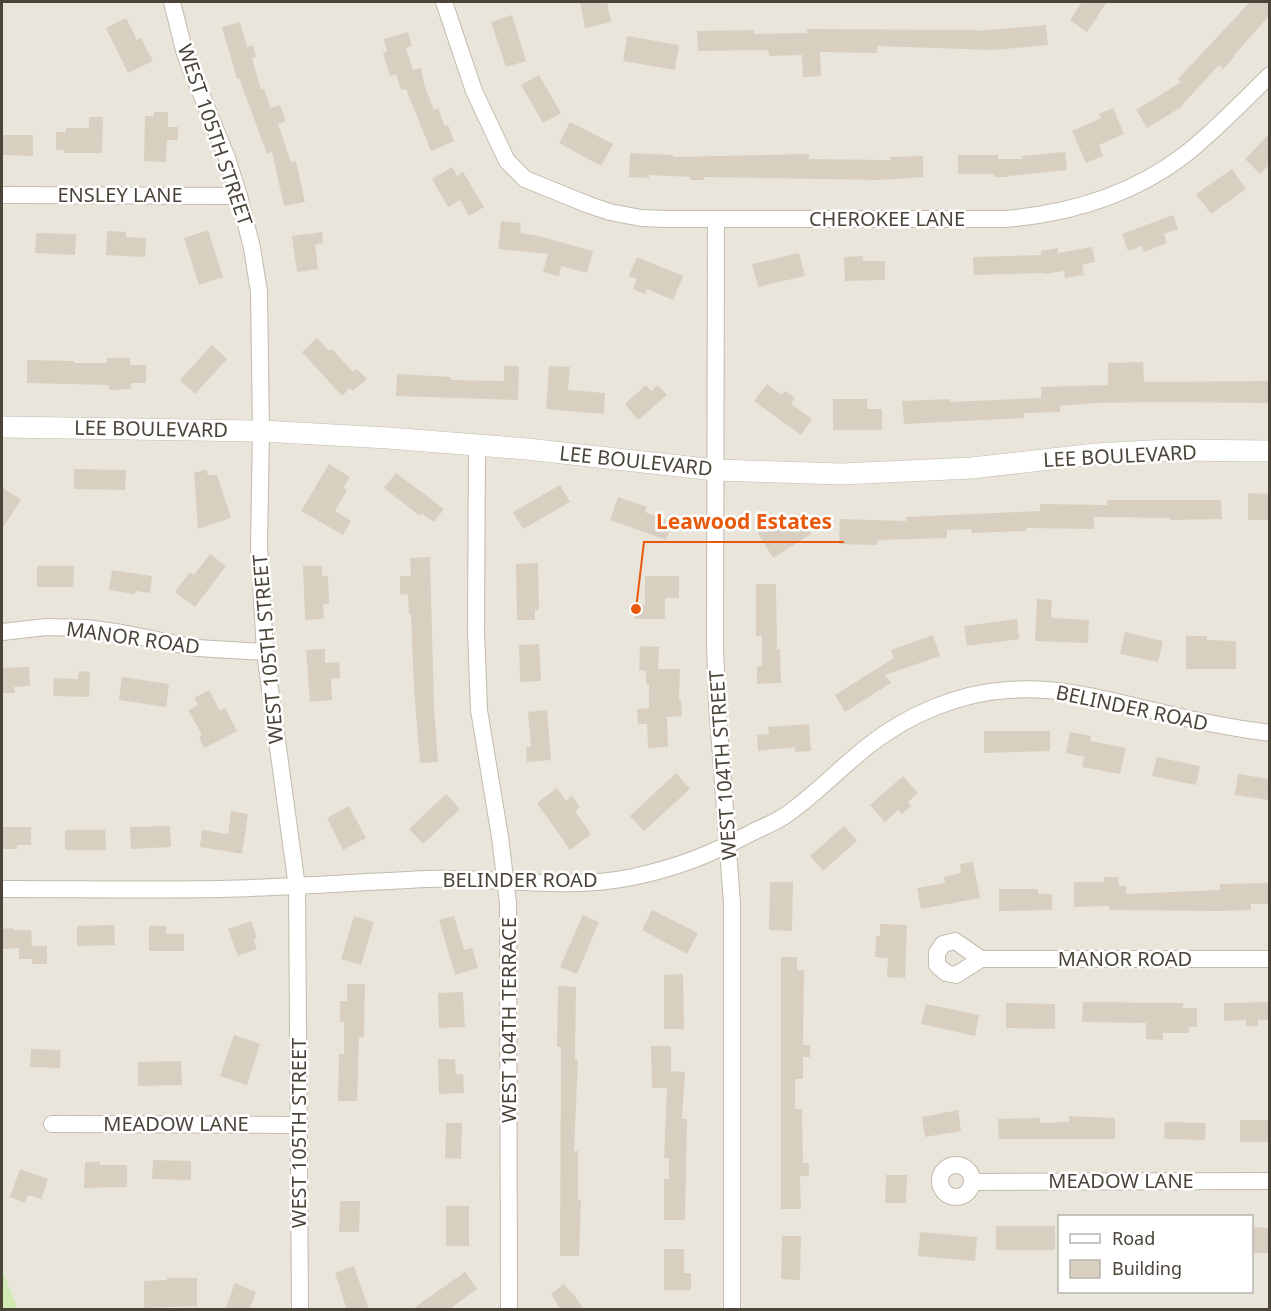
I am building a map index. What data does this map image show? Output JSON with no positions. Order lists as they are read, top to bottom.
{
  "streets": {
    "street": [
      "WEST 105TH STREET",
      "ENSLEY LANE",
      "CHEROKEE LANE",
      "LEE BOULEVARD",
      "MANOR ROAD",
      "BELINDER ROAD",
      "WEST 104TH STREET",
      "WEST 104TH TERRACE",
      "MEADOW LANE"
    ]
  },
  "crossings": [
    ["WEST 105TH STREET", "ENSLEY LANE"],
    ["WEST 105TH STREET", "LEE BOULEVARD"],
    ["WEST 105TH STREET", "MANOR ROAD"],
    ["WEST 105TH STREET", "BELINDER ROAD"],
    ["WEST 105TH STREET", "MEADOW LANE"],
    ["CHEROKEE LANE", "WEST 104TH STREET"],
    ["LEE BOULEVARD", "WEST 104TH STREET"],
    ["LEE BOULEVARD", "WEST 104TH TERRACE"],
    ["BELINDER ROAD", "WEST 104TH STREET"],
    ["BELINDER ROAD", "WEST 104TH TERRACE"]
  ],
  "places": ["Leawood Estates"],
  "legend": ["Road", "Building"]
}
